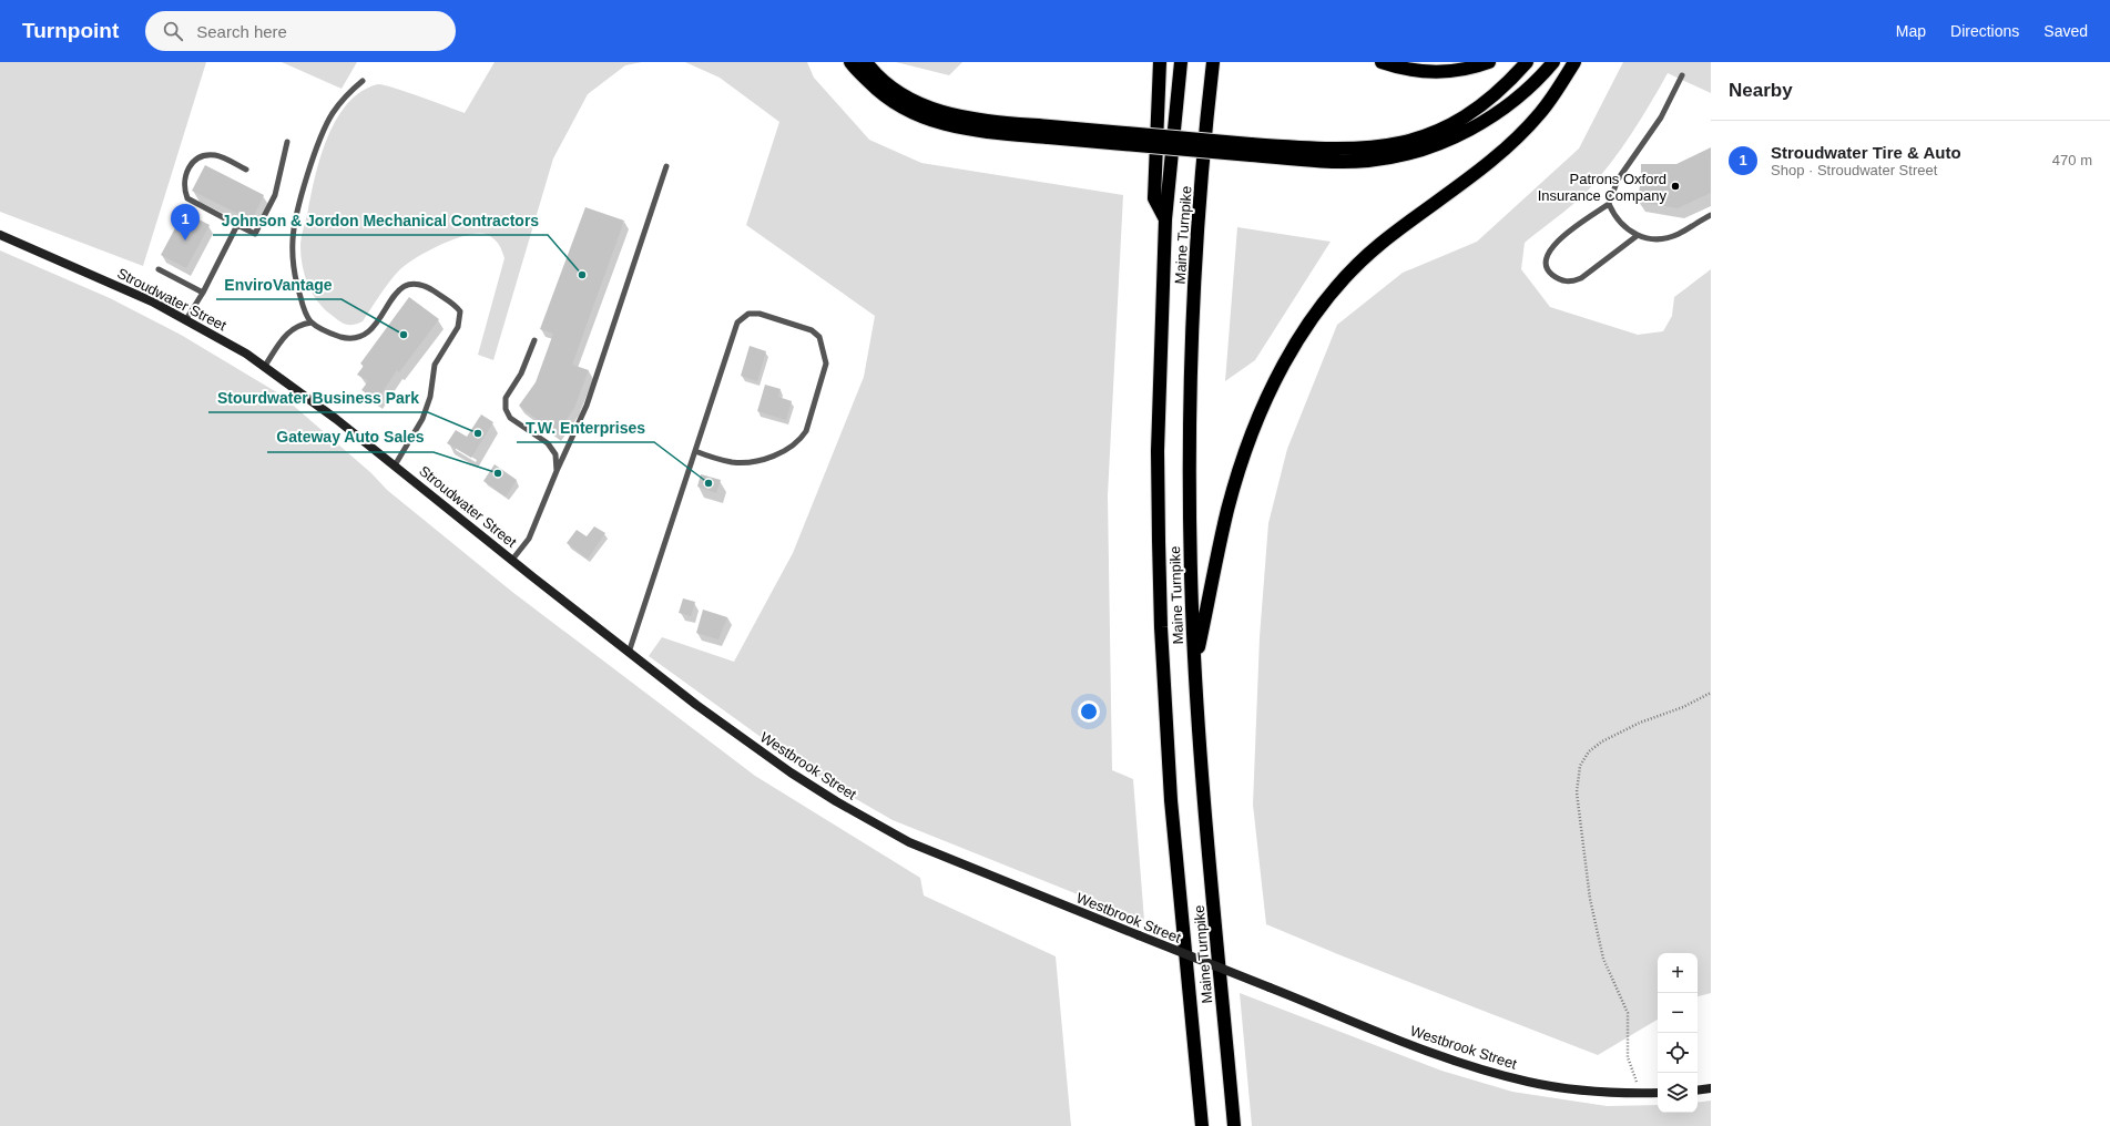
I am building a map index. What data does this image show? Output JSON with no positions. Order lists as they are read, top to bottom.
{
  "streets": {
    "highway": ["Maine Turnpike"],
    "main road": ["Stroudwater Street", "Westbrook Street"]
  },
  "crossings": [
    ["Stroudwater Street", "Westbrook Street"]
  ],
  "places": [
    "Patrons Oxford Insurance Company",
    "Johnson & Jordon Mechanical Contractors",
    "EnviroVantage",
    "Stourdwater Business Park",
    "Gateway Auto Sales",
    "T.W. Enterprises"
  ],
  "page": {
    "header": "Turnpoint",
    "search": "Search here",
    "nav": ["Map", "Directions", "Saved"],
    "heading": "Nearby",
    "list": [
      {
        "mark": "1",
        "name": "Stroudwater Tire & Auto",
        "note": "Shop · Stroudwater Street",
        "value": "470 m"
      }
    ],
    "pins": "1",
    "map_buttons": ["+", "−"]
  }
}
